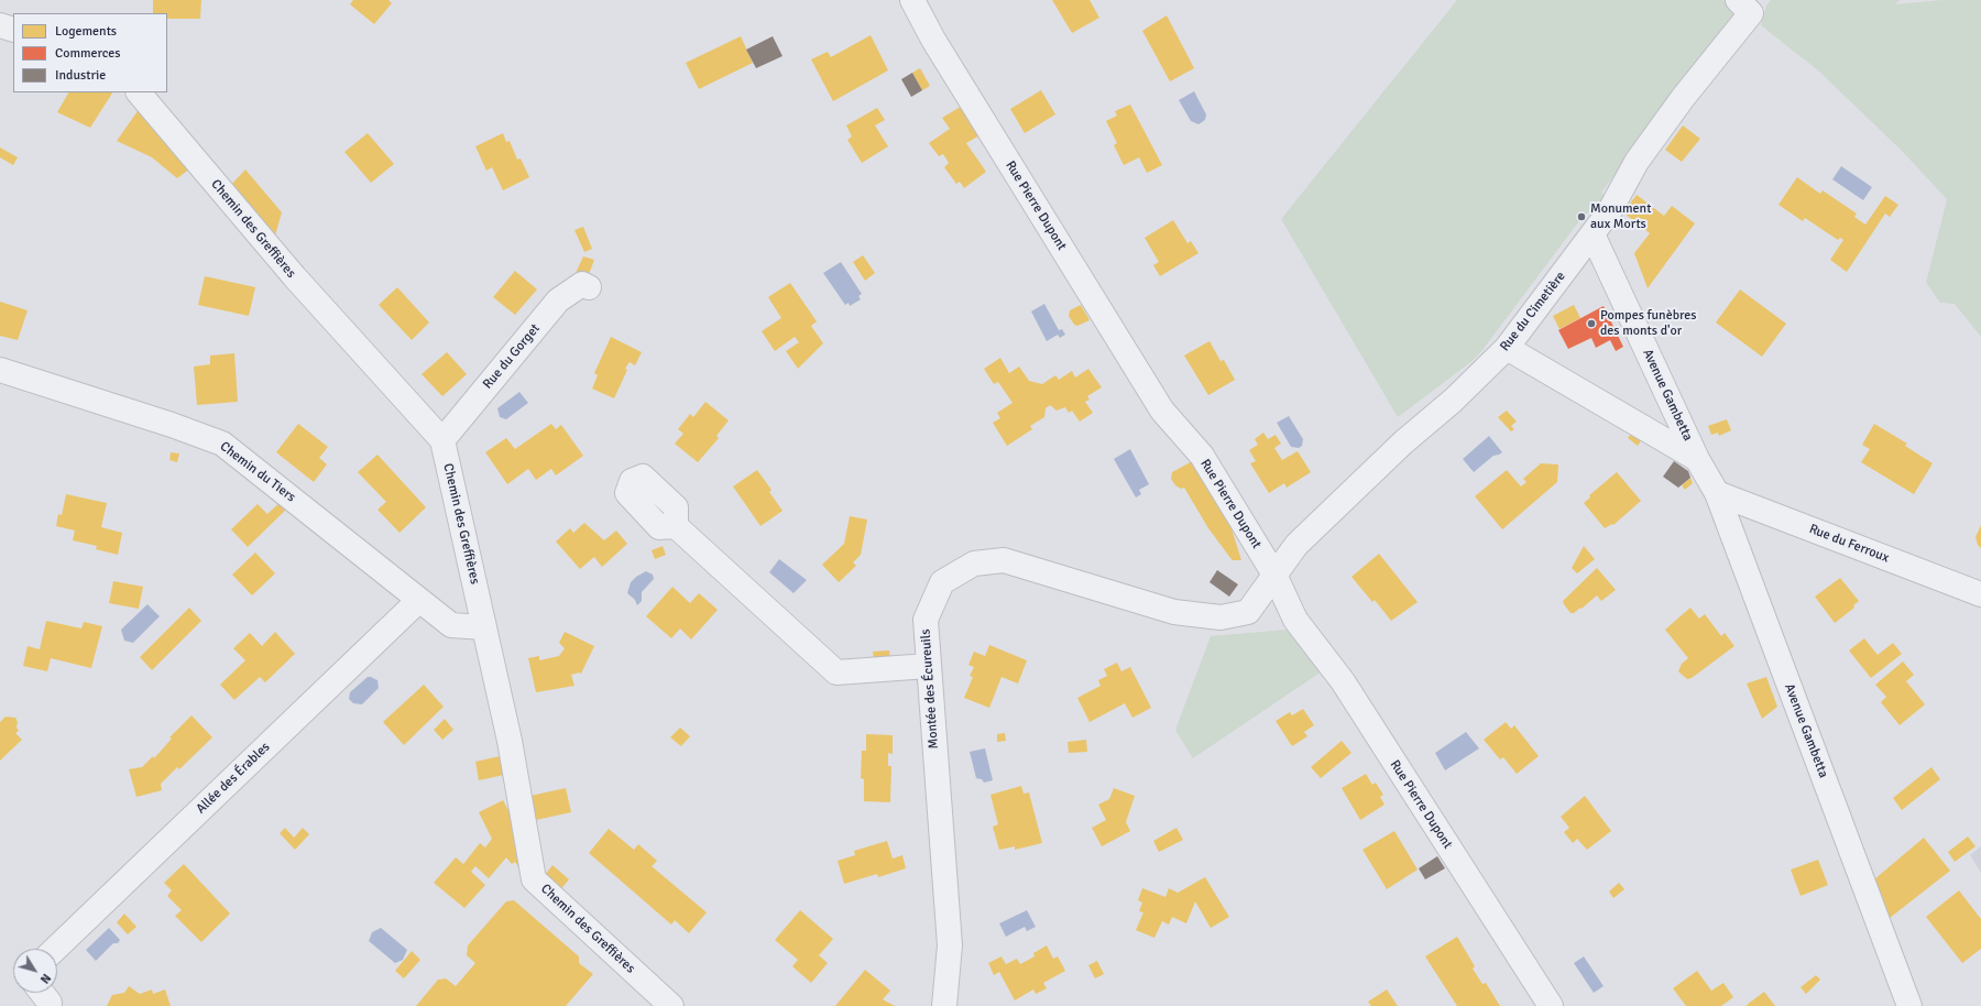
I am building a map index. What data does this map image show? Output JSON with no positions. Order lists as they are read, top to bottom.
{
  "streets": {
    "street": [
      "Rue Pierre Dupont",
      "Chemin des Greffières",
      "Rue du Cimetière",
      "Rue du Gorget",
      "Avenue Gambetta",
      "Chemin du Tiers",
      "Rue du Ferroux",
      "Montée des Écureuils",
      "Allée des Érables"
    ]
  },
  "crossings": [
    ["Rue Pierre Dupont", "Rue du Cimetière"],
    ["Rue Pierre Dupont", "Montée des Écureuils"],
    ["Chemin des Greffières", "Rue du Gorget"],
    ["Chemin des Greffières", "Chemin du Tiers"],
    ["Rue du Cimetière", "Avenue Gambetta"],
    ["Rue du Cimetière", "Montée des Écureuils"],
    ["Avenue Gambetta", "Rue du Ferroux"],
    ["Chemin du Tiers", "Allée des Érables"]
  ],
  "places": ["Monument aux Morts", "Pompes funèbres des monts d'or"],
  "legend": ["Logements", "Commerces", "Industrie"],
  "north": "bottom right"
}
